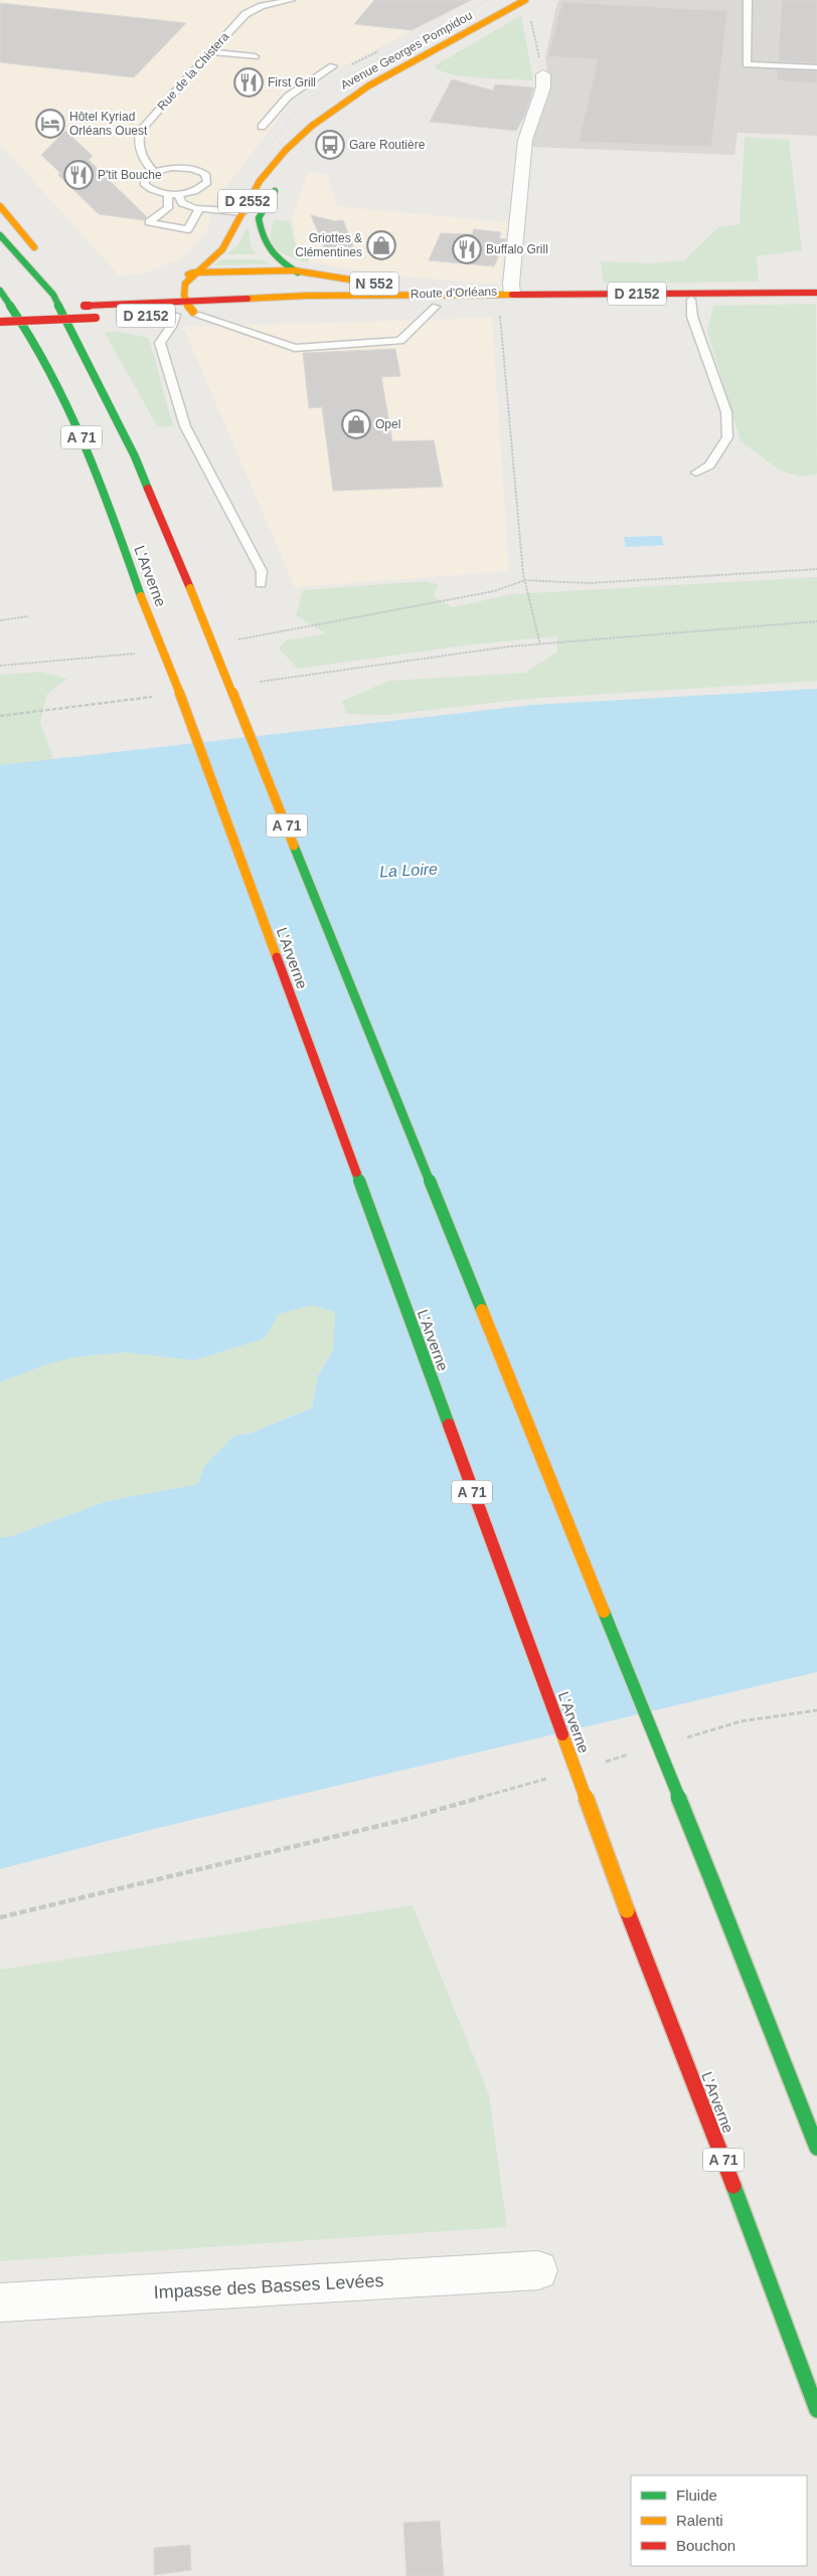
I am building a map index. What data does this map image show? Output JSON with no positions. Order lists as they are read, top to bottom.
{
  "streets": {
    "main road": [
      "Avenue Georges Pompidou",
      "D 2552",
      "N 552",
      "Route d'Orléans",
      "D 2152",
      "A 71",
      "L'Arverne"
    ],
    "street": ["Impasse des Basses Levées"],
    "lane": ["Rue de la Chistera"]
  },
  "crossings": [
    ["D 2552", "N 552"],
    ["N 552", "Route d'Orléans"]
  ],
  "water": ["La Loire"],
  "places": {
    "restaurant": ["First Grill", "P'tit Bouche", "Buffalo Grill"],
    "hotel": ["Hôtel Kyriad Orléans Ouest"],
    "bus stop": ["Gare Routière"],
    "shop": ["Griottes & Clémentines", "Opel"]
  },
  "legend": ["Fluide", "Ralenti", "Bouchon"]
}
